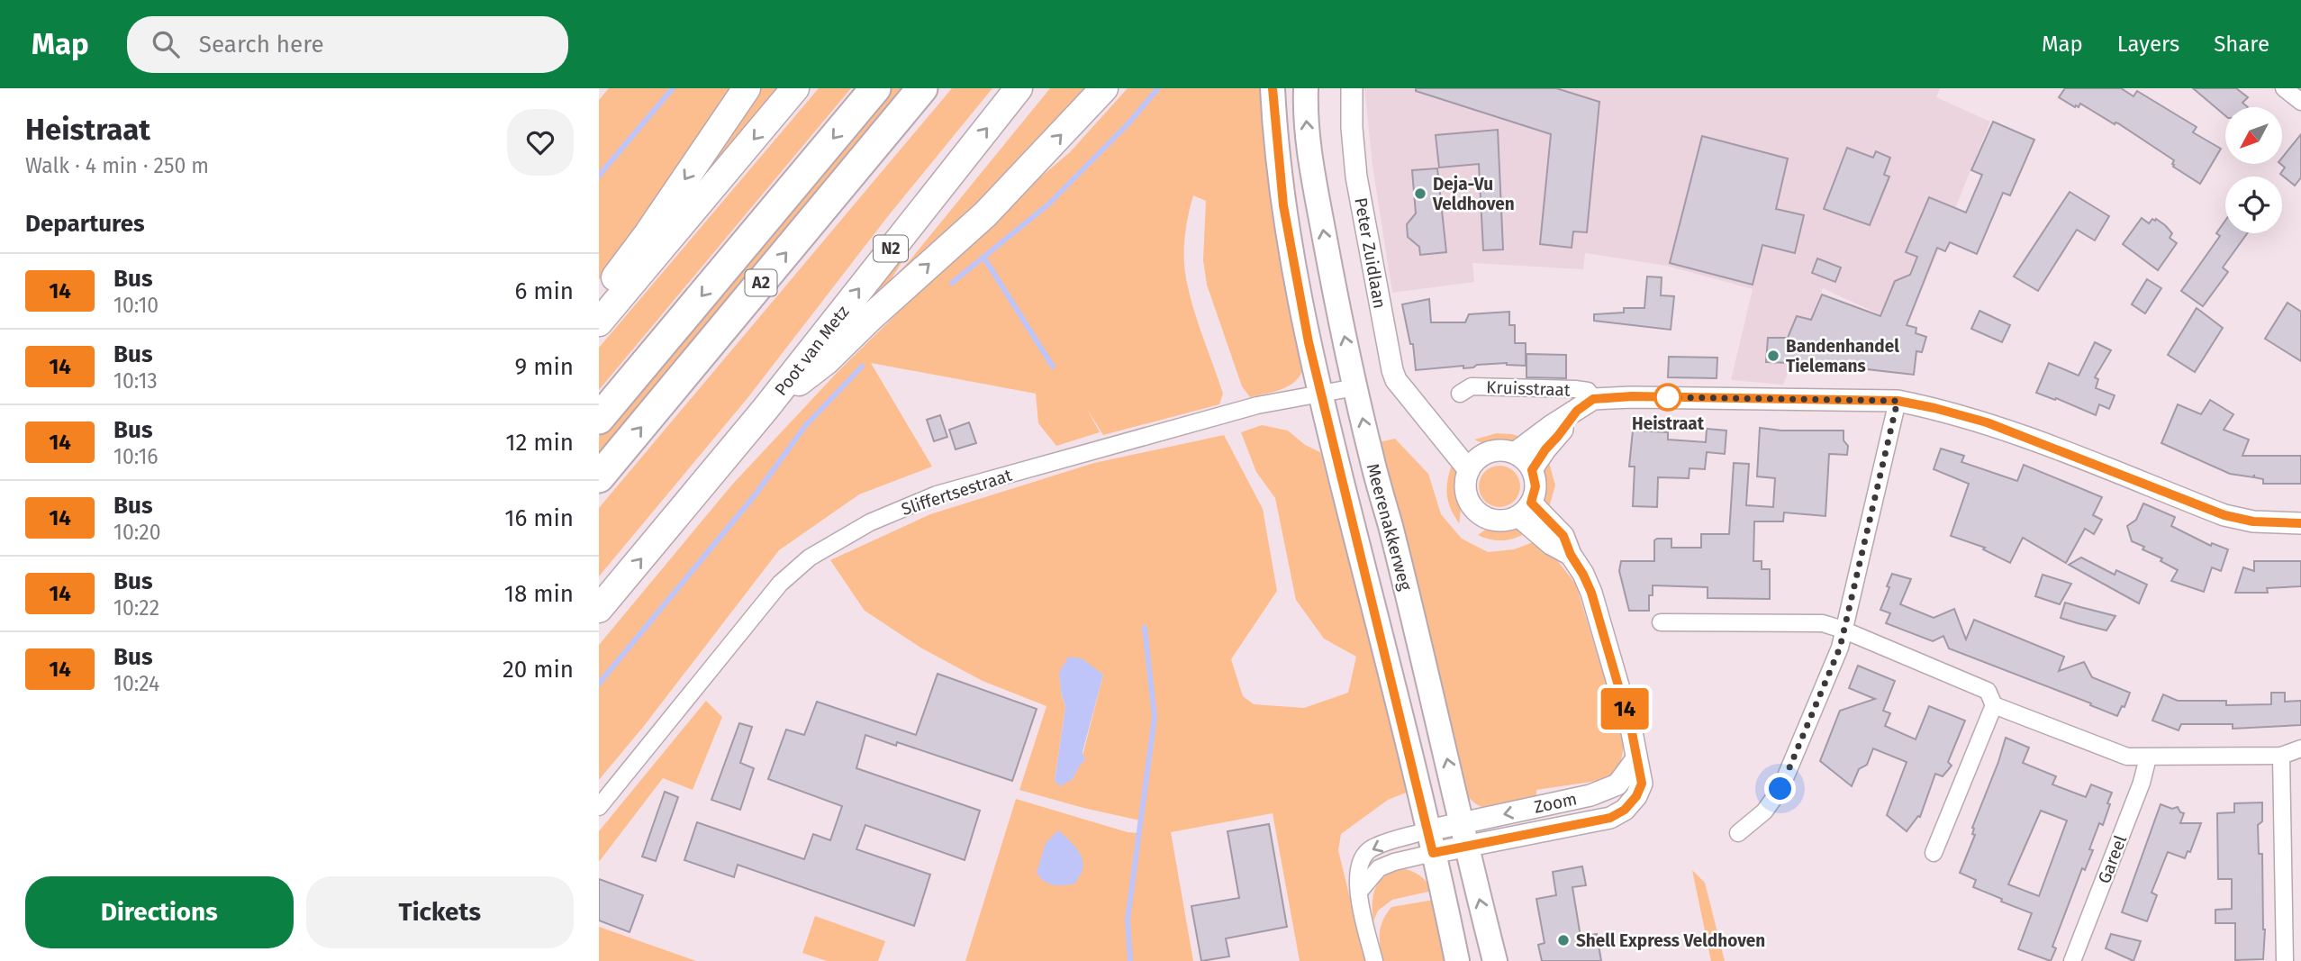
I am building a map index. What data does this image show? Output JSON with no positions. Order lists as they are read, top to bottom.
{
  "streets": {
    "highway": ["N2", "A2", "Poot van Metz"],
    "main road": ["Meerenakkerweg"],
    "street": [
      "Peter Zuidlaan",
      "Kruisstraat",
      "Sliffertsestraat",
      "Zoom",
      "Gareel"
    ]
  },
  "crossings": [
    ["N2", "Poot van Metz"],
    ["Peter Zuidlaan", "Kruisstraat"],
    ["Peter Zuidlaan", "Zoom"],
    ["Kruisstraat", "Zoom"],
    ["Sliffertsestraat", "Meerenakkerweg"],
    ["Meerenakkerweg", "Zoom"]
  ],
  "places": [
    "Deja-Vu Veldhoven",
    "Bandenhandel Tielemans",
    "Heistraat",
    "Shell Express Veldhoven"
  ],
  "lines": ["bus line 14"],
  "north": "bottom left",
  "page": {
    "header": "Map",
    "search": "Search here",
    "nav": ["Map", "Layers", "Share"],
    "heading": [
      ["Heistraat", "Walk · 4 min · 250 m"],
      "Departures"
    ],
    "on_map": "14",
    "list": [
      {
        "mark": "14",
        "name": "Bus",
        "note": "10:10",
        "value": "6 min"
      },
      {
        "mark": "14",
        "name": "Bus",
        "note": "10:13",
        "value": "9 min"
      },
      {
        "mark": "14",
        "name": "Bus",
        "note": "10:16",
        "value": "12 min"
      },
      {
        "mark": "14",
        "name": "Bus",
        "note": "10:20",
        "value": "16 min"
      },
      {
        "mark": "14",
        "name": "Bus",
        "note": "10:22",
        "value": "18 min"
      },
      {
        "mark": "14",
        "name": "Bus",
        "note": "10:24",
        "value": "20 min"
      }
    ],
    "buttons": ["Directions", "Tickets"]
  }
}
